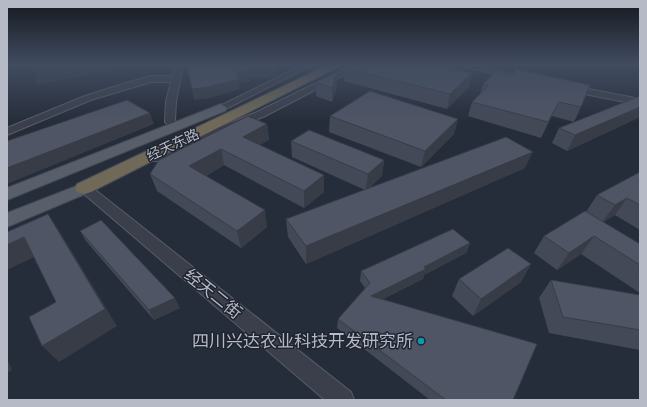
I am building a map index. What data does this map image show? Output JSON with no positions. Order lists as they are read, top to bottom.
{
  "streets": {
    "highway": ["经天东路"],
    "street": ["经天二街"]
  },
  "crossings": [
    ["经天东路", "经天二街"]
  ],
  "places": ["四川兴达农业科技开发研究所"]
}
